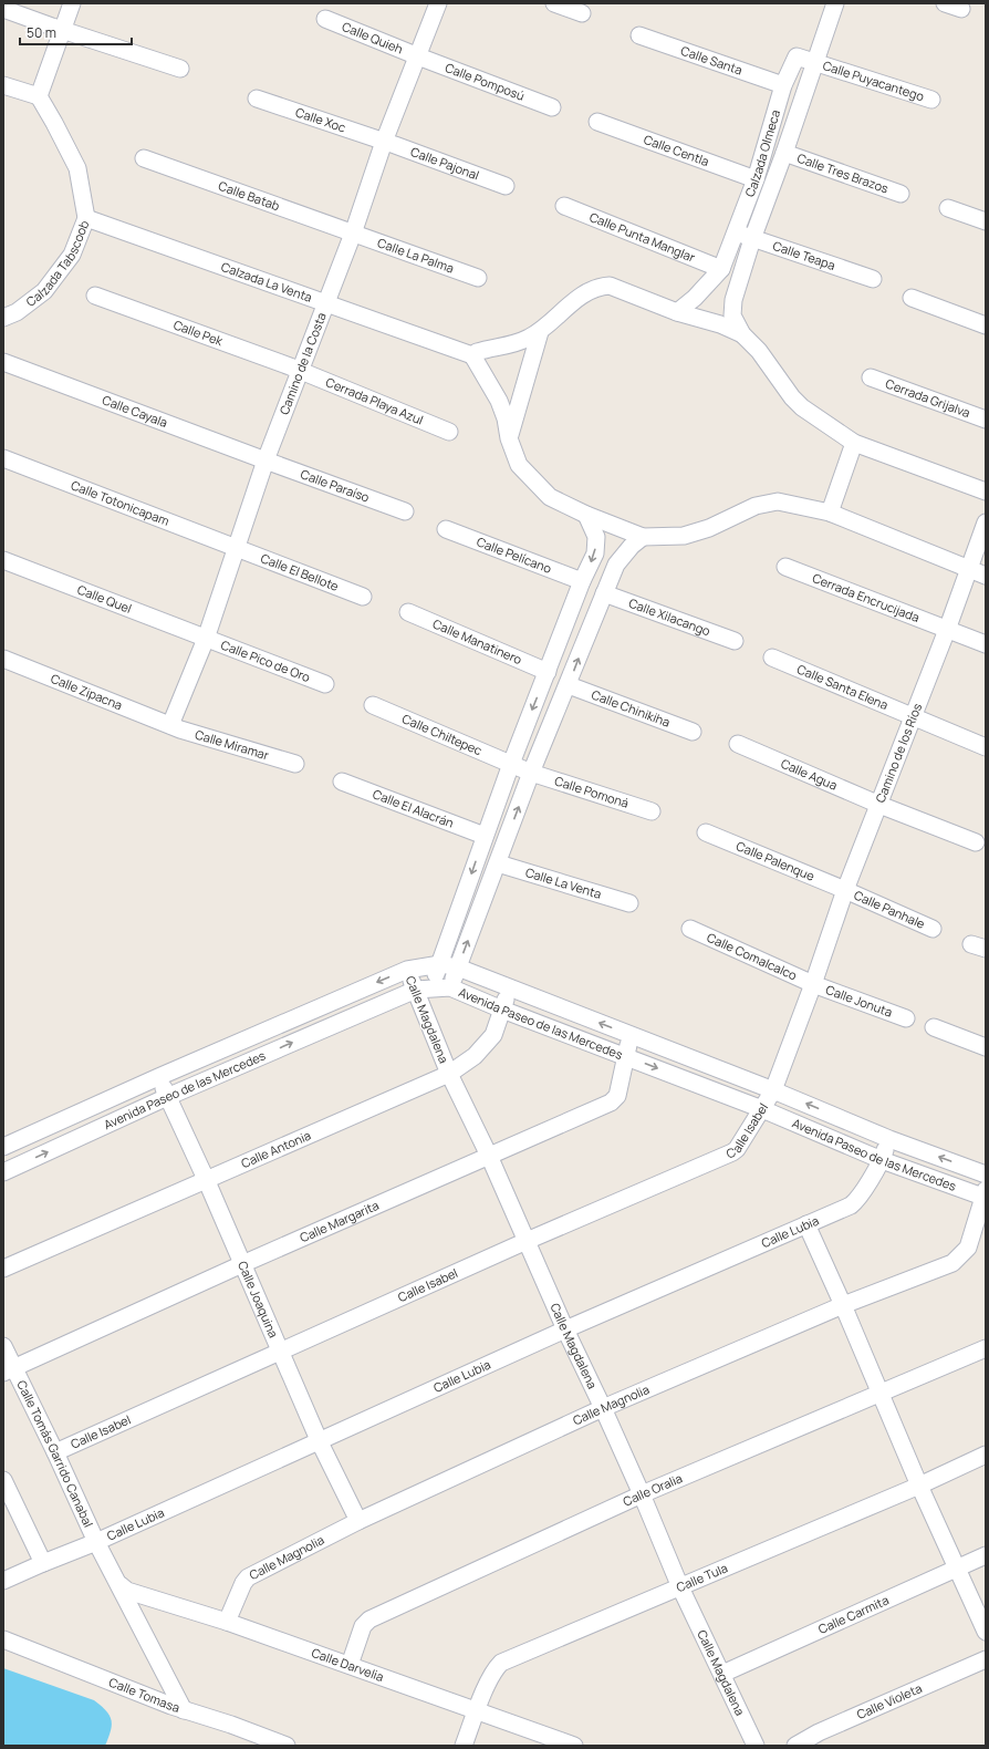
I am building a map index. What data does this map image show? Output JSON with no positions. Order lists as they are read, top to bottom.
{
  "streets": {
    "street": [
      "Calle Quieh",
      "Calle Santa",
      "Calle Puyacantego",
      "Calle Pomposú",
      "Calle Xoc",
      "Calle Centla",
      "Calzada Olmeca",
      "Calle Pajonal",
      "Calle Tres Brazos",
      "Calle Batab",
      "Calle Punta Manglar",
      "Calle La Palma",
      "Calle Teapa",
      "Calzada Tabscoob",
      "Calzada La Venta",
      "Calle Pek",
      "Camino de la Costa",
      "Cerrada Grijalva",
      "Cerrada Playa Azul",
      "Calle Cayala",
      "Calle Paraíso",
      "Calle Totonicapam",
      "Calle Pelícano",
      "Calle El Bellote",
      "Cerrada Encrucijada",
      "Calle Quel",
      "Calle Xilacango",
      "Calle Manatinero",
      "Calle Pico de Oro",
      "Calle Santa Elena",
      "Calle Zipacna",
      "Calle Chinikiha",
      "Calle Chiltepec",
      "Calle Miramar",
      "Camino de los Ríos",
      "Calle Agua",
      "Calle Pomoná",
      "Calle El Alacrán",
      "Calle Palenque",
      "Calle La Venta",
      "Calle Panhale",
      "Calle Comalcalco",
      "Calle Jonuta",
      "Calle Magdalena",
      "Avenida Paseo de las Mercedes",
      "Calle Isabel",
      "Calle Antonia",
      "Calle Margarita",
      "Calle Lubia",
      "Calle Joaquina",
      "Calle Magnolia",
      "Calle Tomás Garrido Canabal",
      "Calle Oralia",
      "Calle Tula",
      "Calle Carmita",
      "Calle Darvelia",
      "Calle Tomasa",
      "Calle Violeta"
    ]
  },
  "crossings": [
    ["Calle Quieh", "Calle Pomposú"],
    ["Calle Quieh", "Camino de la Costa"],
    ["Calle Santa", "Calzada Olmeca"],
    ["Calle Puyacantego", "Calzada Olmeca"],
    ["Calle Pomposú", "Camino de la Costa"],
    ["Calle Xoc", "Calle Pajonal"],
    ["Calle Xoc", "Camino de la Costa"],
    ["Calle Centla", "Calzada Olmeca"],
    ["Calzada Olmeca", "Calle Punta Manglar"],
    ["Calzada Olmeca", "Calle Teapa"],
    ["Calle Pajonal", "Camino de la Costa"],
    ["Calle Batab", "Calle La Palma"],
    ["Calle Batab", "Camino de la Costa"],
    ["Calle La Palma", "Camino de la Costa"],
    ["Calzada Tabscoob", "Calzada La Venta"],
    ["Calzada La Venta", "Camino de la Costa"],
    ["Calle Pek", "Camino de la Costa"],
    ["Calle Pek", "Cerrada Playa Azul"],
    ["Camino de la Costa", "Cerrada Playa Azul"],
    ["Camino de la Costa", "Calle Cayala"],
    ["Camino de la Costa", "Calle Paraíso"],
    ["Camino de la Costa", "Calle Totonicapam"],
    ["Camino de la Costa", "Calle El Bellote"],
    ["Camino de la Costa", "Calle Quel"],
    ["Camino de la Costa", "Calle Pico de Oro"],
    ["Camino de la Costa", "Calle Zipacna"],
    ["Camino de la Costa", "Calle Miramar"],
    ["Calle Cayala", "Calle Paraíso"],
    ["Calle Totonicapam", "Calle El Bellote"],
    ["Cerrada Encrucijada", "Camino de los Ríos"],
    ["Calle Quel", "Calle Pico de Oro"],
    ["Calle Santa Elena", "Camino de los Ríos"],
    ["Calle Zipacna", "Calle Miramar"],
    ["Calle Chiltepec", "Calle Pomoná"],
    ["Camino de los Ríos", "Calle Agua"],
    ["Camino de los Ríos", "Calle Palenque"],
    ["Camino de los Ríos", "Calle Panhale"],
    ["Camino de los Ríos", "Calle Comalcalco"],
    ["Camino de los Ríos", "Calle Jonuta"],
    ["Camino de los Ríos", "Calle Isabel"],
    ["Calle Palenque", "Calle Panhale"],
    ["Calle Comalcalco", "Calle Jonuta"],
    ["Calle Comalcalco", "Calle Isabel"],
    ["Calle Jonuta", "Calle Isabel"],
    ["Calle Magdalena", "Avenida Paseo de las Mercedes"],
    ["Calle Magdalena", "Calle Isabel"],
    ["Calle Magdalena", "Calle Antonia"],
    ["Calle Magdalena", "Calle Margarita"],
    ["Calle Magdalena", "Calle Lubia"],
    ["Calle Magdalena", "Calle Magnolia"],
    ["Calle Magdalena", "Calle Oralia"],
    ["Calle Magdalena", "Calle Tula"],
    ["Calle Magdalena", "Calle Carmita"],
    ["Avenida Paseo de las Mercedes", "Calle Isabel"],
    ["Avenida Paseo de las Mercedes", "Calle Antonia"],
    ["Avenida Paseo de las Mercedes", "Calle Margarita"],
    ["Avenida Paseo de las Mercedes", "Calle Lubia"],
    ["Avenida Paseo de las Mercedes", "Calle Joaquina"],
    ["Avenida Paseo de las Mercedes", "Calle Magnolia"],
    ["Calle Isabel", "Calle Joaquina"],
    ["Calle Isabel", "Calle Tomás Garrido Canabal"],
    ["Calle Antonia", "Calle Joaquina"],
    ["Calle Margarita", "Calle Joaquina"],
    ["Calle Margarita", "Calle Tomás Garrido Canabal"],
    ["Calle Lubia", "Calle Joaquina"],
    ["Calle Lubia", "Calle Tomás Garrido Canabal"],
    ["Calle Joaquina", "Calle Magnolia"],
    ["Calle Magnolia", "Calle Darvelia"],
    ["Calle Tomás Garrido Canabal", "Calle Darvelia"],
    ["Calle Tomás Garrido Canabal", "Calle Tomasa"],
    ["Calle Oralia", "Calle Darvelia"],
    ["Calle Tula", "Calle Darvelia"]
  ],
  "scale_bar": "50 m"
}
